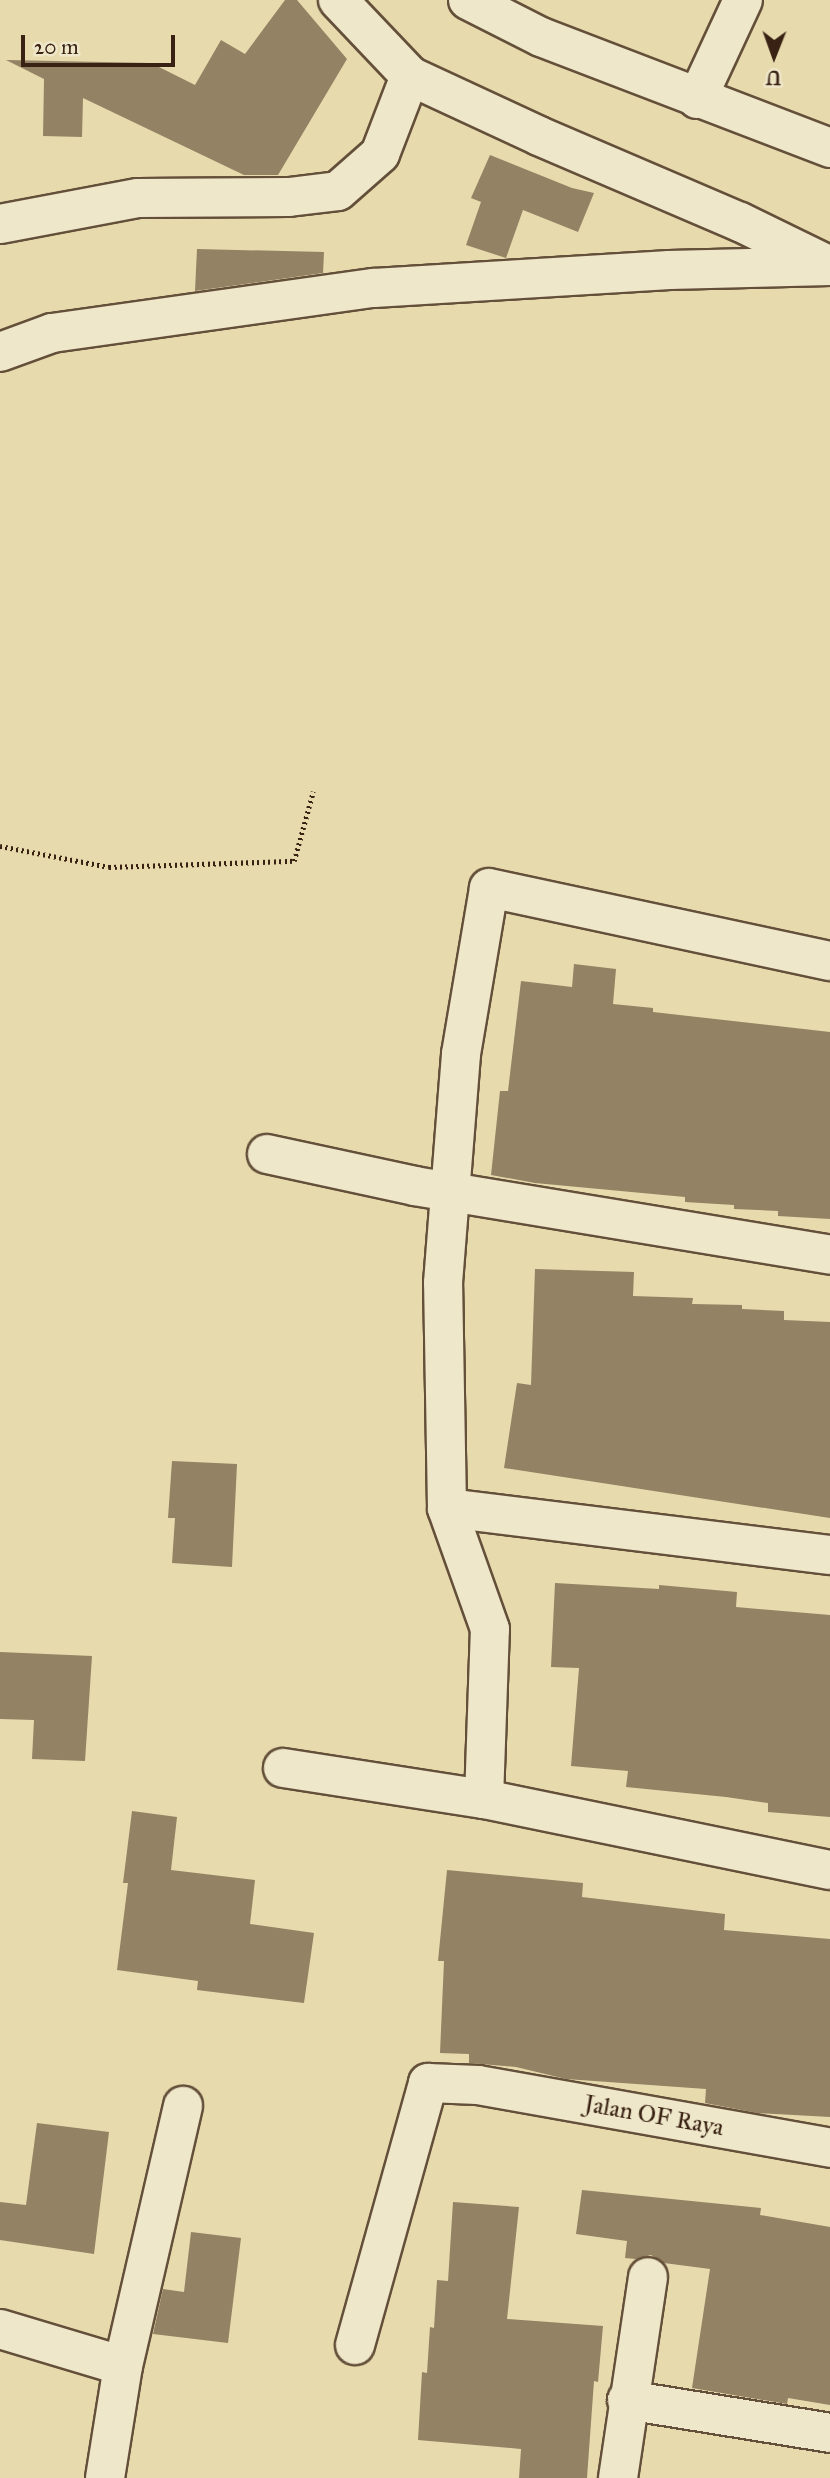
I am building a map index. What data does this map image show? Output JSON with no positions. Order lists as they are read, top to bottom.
{
  "streets": {
    "street": ["Jalan OF Raya"]
  },
  "scale_bar": "20 m",
  "north": "bottom"
}
